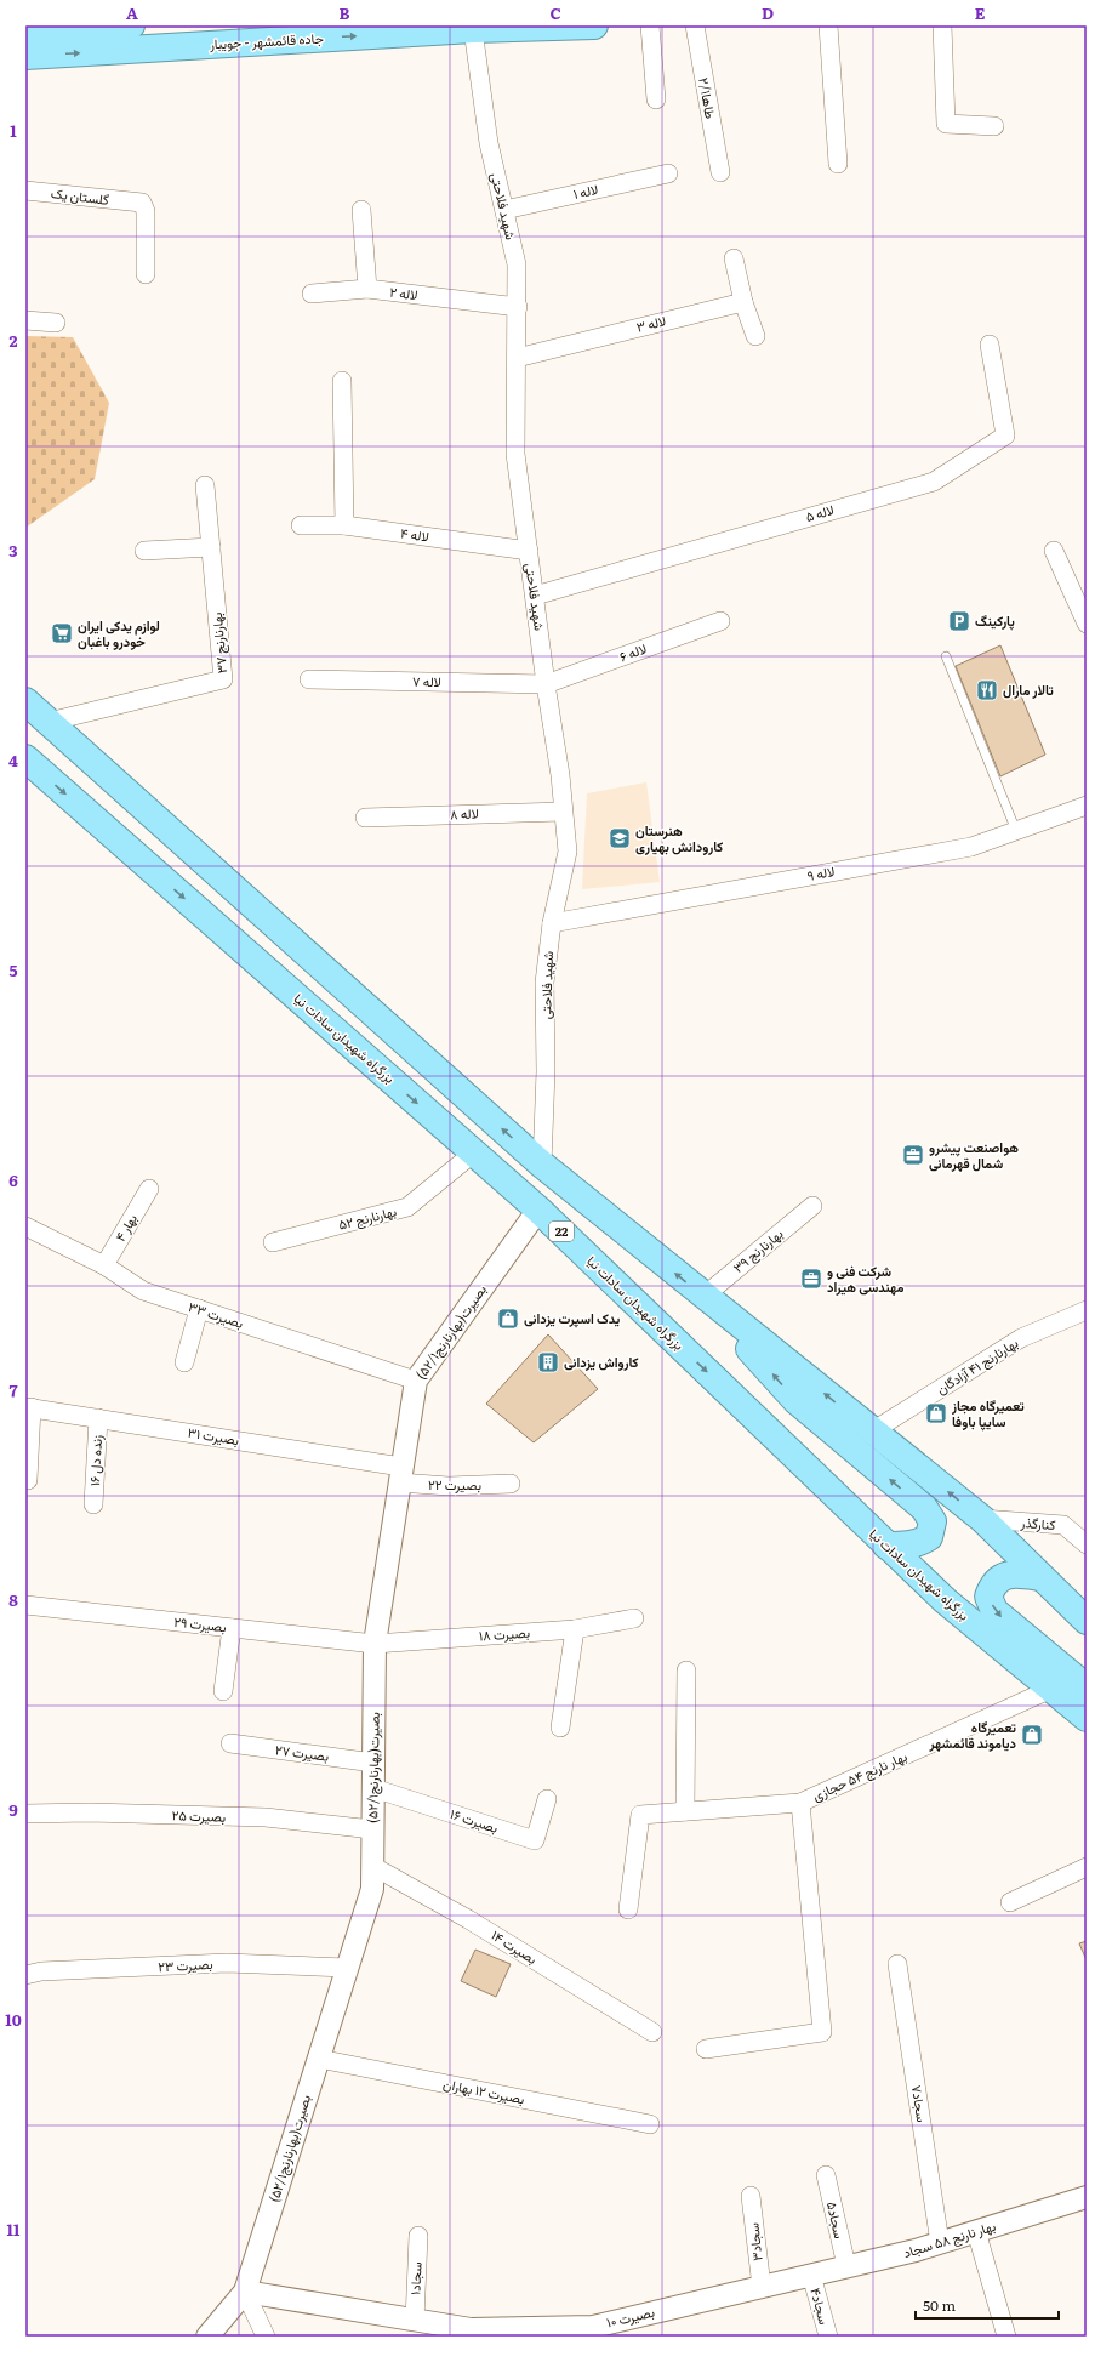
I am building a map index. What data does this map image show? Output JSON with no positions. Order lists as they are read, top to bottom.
{
  "streets": {
    "highway": ["جاده قائمشهر - جویبار", "بزرگراه شهیدان سادات نیا", "22"],
    "street": [
      "طاها۲/۱",
      "لاله ۱",
      "گلستان یک",
      "شهید فلاحتی",
      "لاله ۲",
      "لاله ۳",
      "لاله ۵",
      "لاله ۴",
      "بهارنارنج ۳۷",
      "لاله ۶",
      "لاله ۷",
      "لاله ۸",
      "لاله ۹",
      "بهارنارنج ۵۲",
      "بهار ۴",
      "بهارنارنج ۳۹",
      "بصیرت ۳۳",
      "بصیرت(بهارنارنج۵۲/۱)",
      "بهارنارنج ۴۱ آزادگان",
      "بصیرت ۳۱",
      "زنده دل ۱۶",
      "بصیرت ۲۲",
      "کنارگذر",
      "بصیرت ۲۹",
      "بصیرت ۱۸",
      "بصیرت ۲۷",
      "بهار نارنج ۵۴ حجازی",
      "بصیرت ۲۵",
      "بصیرت ۱۶",
      "بصیرت ۱۴",
      "بصیرت ۲۳",
      "بصیرت ۱۲ بهاران",
      "سجاد۷",
      "سجاد۵",
      "بهار نارنج ۵۸ سجاد",
      "سجاد۳",
      "سجاد۱",
      "سجاد۴",
      "بصیرت ۱۰"
    ]
  },
  "crossings": [
    ["جاده قائمشهر - جویبار", "شهید فلاحتی"],
    ["لاله ۱", "شهید فلاحتی"],
    ["شهید فلاحتی", "لاله ۲"],
    ["شهید فلاحتی", "لاله ۳"],
    ["شهید فلاحتی", "لاله ۵"],
    ["شهید فلاحتی", "لاله ۴"],
    ["شهید فلاحتی", "لاله ۶"],
    ["شهید فلاحتی", "لاله ۷"],
    ["شهید فلاحتی", "لاله ۸"],
    ["شهید فلاحتی", "لاله ۹"],
    ["لاله ۶", "لاله ۷"],
    ["بزرگراه شهیدان سادات نیا", "بهارنارنج ۵۲"],
    ["بزرگراه شهیدان سادات نیا", "بصیرت(بهارنارنج۵۲/۱)"],
    ["بزرگراه شهیدان سادات نیا", "بهار نارنج ۵۴ حجازی"],
    ["بهار ۴", "بصیرت ۳۳"],
    ["بصیرت ۳۳", "بصیرت(بهارنارنج۵۲/۱)"],
    ["بصیرت(بهارنارنج۵۲/۱)", "بصیرت ۳۱"],
    ["بصیرت(بهارنارنج۵۲/۱)", "بصیرت ۲۲"],
    ["بصیرت(بهارنارنج۵۲/۱)", "بصیرت ۲۹"],
    ["بصیرت(بهارنارنج۵۲/۱)", "بصیرت ۱۸"],
    ["بصیرت(بهارنارنج۵۲/۱)", "بصیرت ۲۷"],
    ["بصیرت(بهارنارنج۵۲/۱)", "بصیرت ۲۵"],
    ["بصیرت(بهارنارنج۵۲/۱)", "بصیرت ۱۶"],
    ["بصیرت(بهارنارنج۵۲/۱)", "بصیرت ۱۴"],
    ["بصیرت(بهارنارنج۵۲/۱)", "بصیرت ۲۳"],
    ["بصیرت(بهارنارنج۵۲/۱)", "بصیرت ۱۲ بهاران"],
    ["بصیرت(بهارنارنج۵۲/۱)", "بصیرت ۱۰"],
    ["بصیرت ۳۱", "زنده دل ۱۶"],
    ["بصیرت ۳۱", "بصیرت ۲۲"],
    ["بصیرت ۲۹", "بصیرت ۱۸"],
    ["سجاد۷", "بهار نارنج ۵۸ سجاد"],
    ["سجاد۵", "بهار نارنج ۵۸ سجاد"],
    ["بهار نارنج ۵۸ سجاد", "سجاد۴"],
    ["بهار نارنج ۵۸ سجاد", "بصیرت ۱۰"],
    ["سجاد۳", "بصیرت ۱۰"],
    ["سجاد۱", "بصیرت ۱۰"],
    ["سجاد۴", "بصیرت ۱۰"]
  ],
  "one_way": ["جاده قائمشهر - جویبار"],
  "places": {
    "parking": ["پارکینگ"],
    "supermarket": ["لوازم یدکی ایران خودرو باغبان"],
    "restaurant": ["تالار مارال"],
    "school or university": ["هنرستان کارودانش بهیاری"],
    "office": ["هواصنعت پیشرو شمال قهرمانی", "شرکت فنی و مهندسی هیراد"],
    "shop": ["یدک اسپرت یزدانی", "تعمیرگاه مجاز سایپا باوفا", "تعمیرگاه دیاموند قائمشهر"],
    "building": ["کارواش یزدانی"]
  },
  "scale_bar": "50 m",
  "grid": {
    "columns": [
      "A",
      "B",
      "C",
      "D",
      "E"
    ],
    "rows": [
      "1",
      "2",
      "3",
      "4",
      "5",
      "6",
      "7",
      "8",
      "9",
      "10",
      "11"
    ]
  }
}
